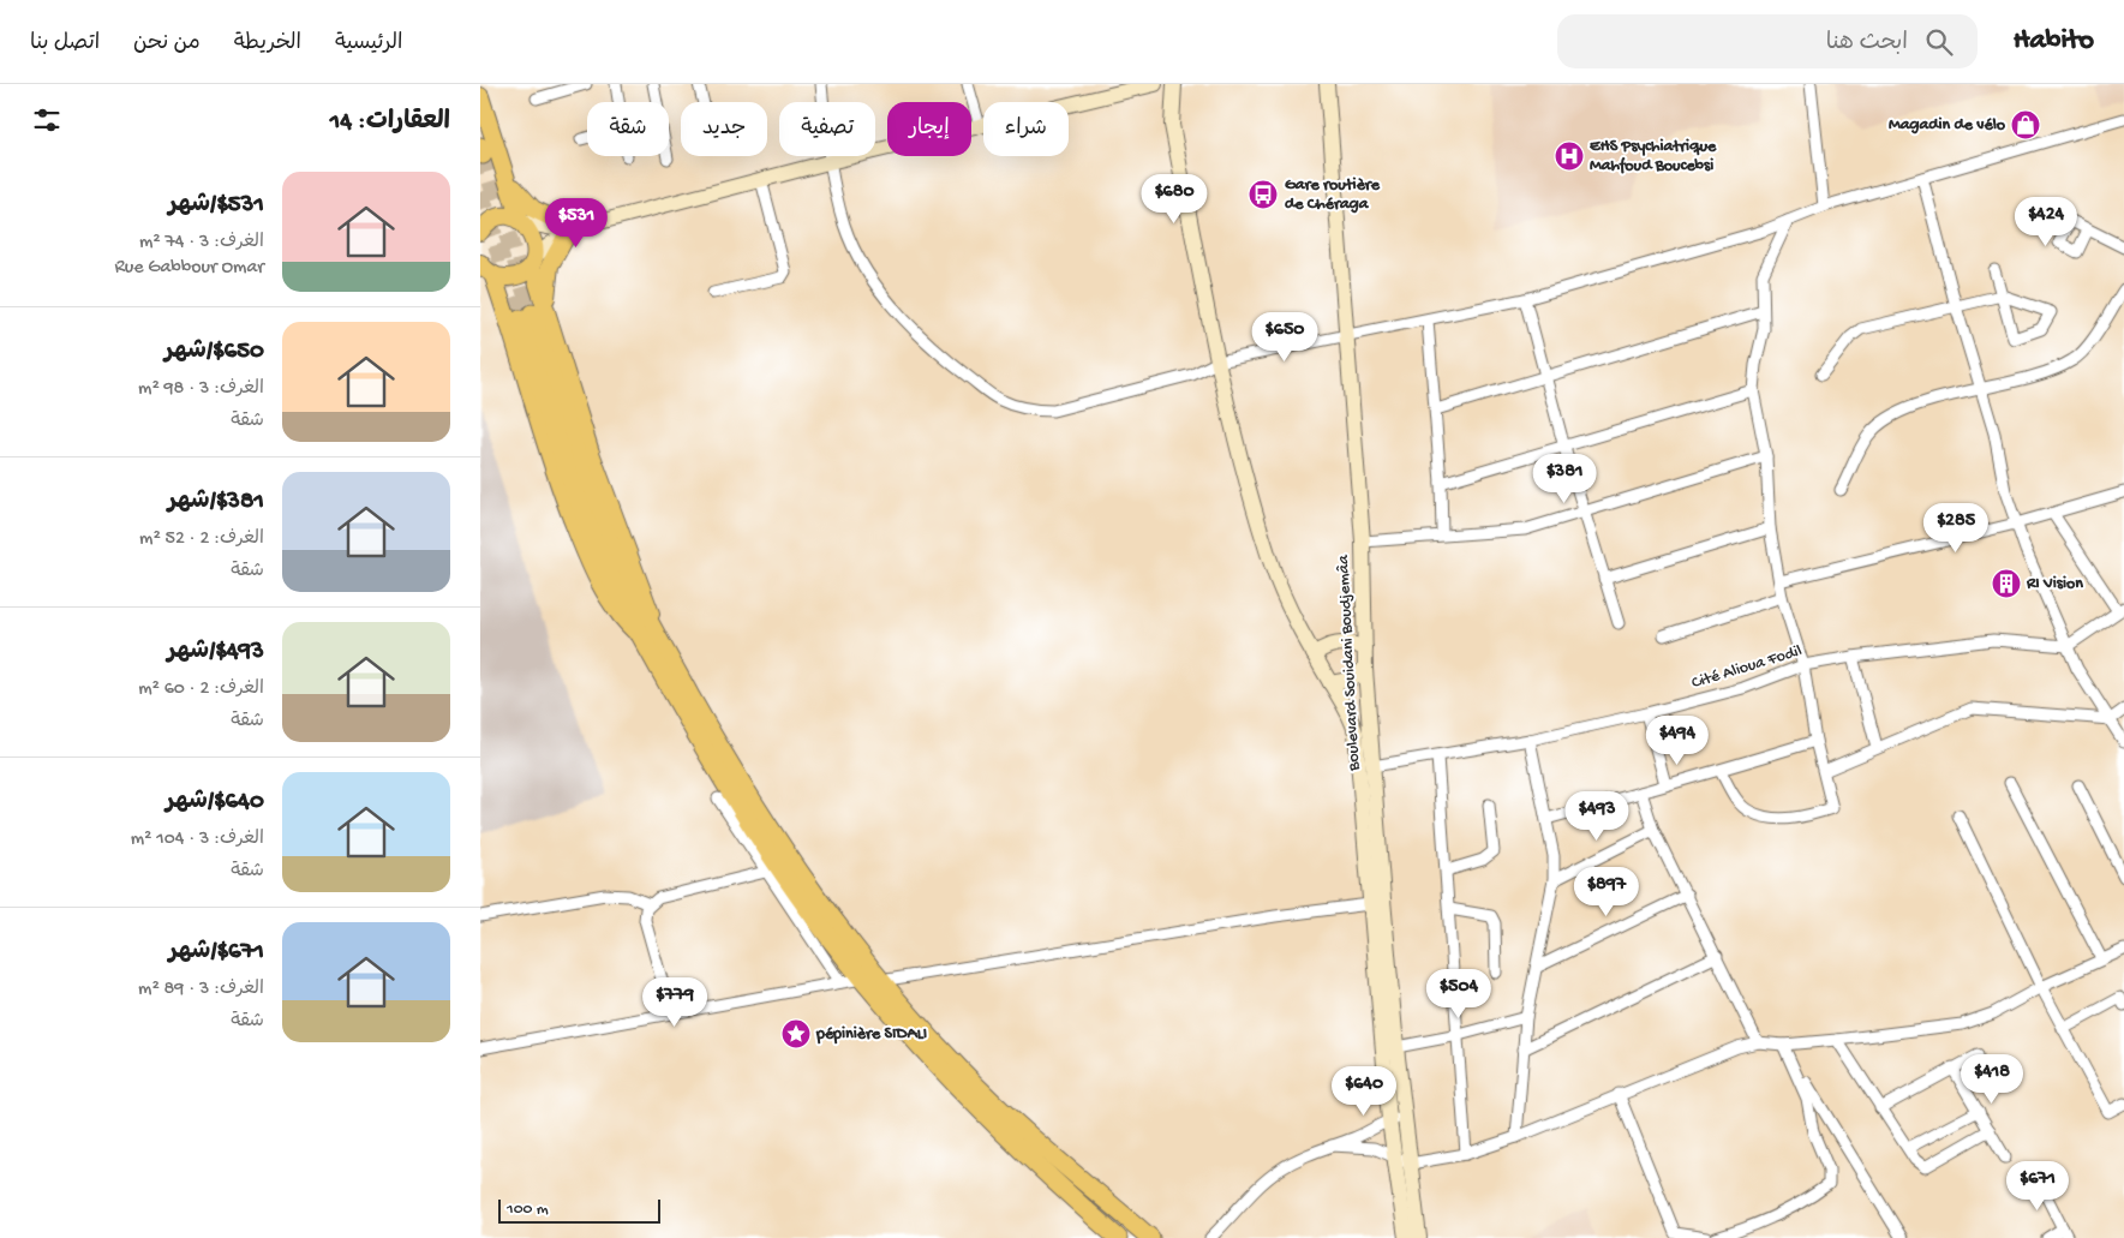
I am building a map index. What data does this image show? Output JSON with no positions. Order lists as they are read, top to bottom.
{
  "streets": {
    "main road": ["Boulevard Souidani Boudjemâa"],
    "street": ["Cité Alioua Fodil"]
  },
  "crossings": [
    ["Boulevard Souidani Boudjemâa", "Cité Alioua Fodil"]
  ],
  "places": {
    "shop": ["Magadin de vélo"],
    "hospital": ["EHS Psychiatrique Mahfoud Boucebsi"],
    "bus stop": ["Gare routière de Chéraga"],
    "building": ["RI Vision"],
    "place": ["pépinière SIDALI"]
  },
  "scale_bar": "100 m",
  "page": {
    "header": "Habito",
    "search": "ابحث هنا",
    "nav": [
      "الرئيسية",
      "الخريطة",
      "من نحن",
      "اتصل بنا"
    ],
    "heading": "العقارات: 14",
    "chip": [
      "شراء",
      "إيجار",
      "تصفية",
      "جديد",
      "شقة"
    ],
    "list": [
      {
        "name": "$531/شهر",
        "note": "الغرف: 3 · 74 m² · Rue Gabbour Omar"
      },
      {
        "name": "$650/شهر",
        "note": "الغرف: 3 · 98 m² · شقة"
      },
      {
        "name": "$381/شهر",
        "note": "الغرف: 2 · 52 m² · شقة"
      },
      {
        "name": "$493/شهر",
        "note": "الغرف: 2 · 60 m² · شقة"
      },
      {
        "name": "$640/شهر",
        "note": "الغرف: 3 · 104 m² · شقة"
      },
      {
        "name": "$671/شهر",
        "note": "الغرف: 3 · 89 m² · شقة"
      }
    ],
    "price": [
      "$680",
      "$424",
      "$531",
      "$650",
      "$381",
      "$285",
      "$494",
      "$493",
      "$897",
      "$504",
      "$779",
      "$418",
      "$640",
      "$671"
    ],
    "scale": "100 m"
  }
}
